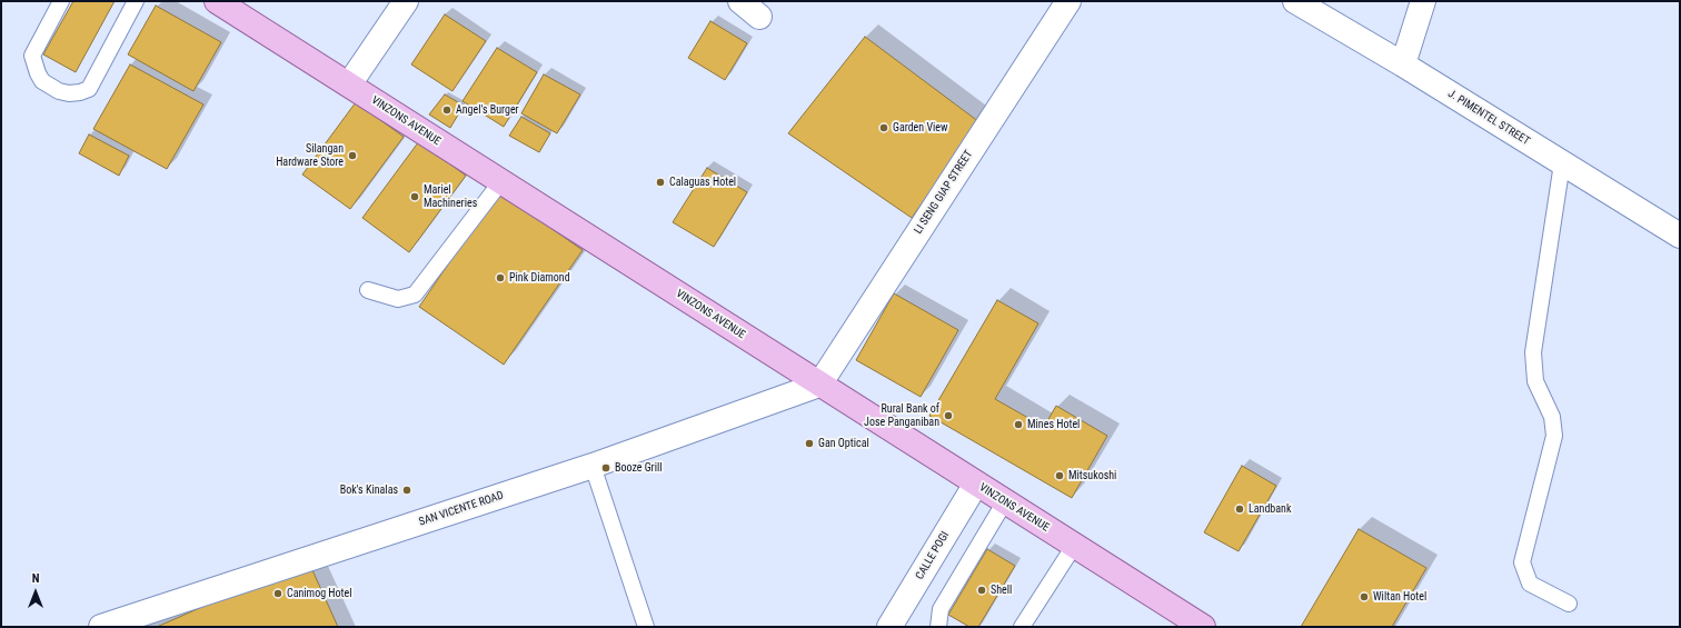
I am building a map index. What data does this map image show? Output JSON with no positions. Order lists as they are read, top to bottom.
{
  "streets": {
    "main road": ["VINZONS AVENUE"],
    "street": [
      "J. PIMENTEL STREET",
      "LI SENG GIAP STREET",
      "SAN VICENTE ROAD",
      "CALLE POGI"
    ]
  },
  "crossings": [
    ["VINZONS AVENUE", "LI SENG GIAP STREET"],
    ["VINZONS AVENUE", "SAN VICENTE ROAD"],
    ["VINZONS AVENUE", "CALLE POGI"],
    ["LI SENG GIAP STREET", "SAN VICENTE ROAD"]
  ],
  "places": [
    "Angel's Burger",
    "Garden View",
    "Silangan Hardware Store",
    "Calaguas Hotel",
    "Mariel Machineries",
    "Pink Diamond",
    "Rural Bank of Jose Panganiban",
    "Mines Hotel",
    "Gan Optical",
    "Booze Grill",
    "Mitsukoshi",
    "Bok's Kinalas",
    "Landbank",
    "Shell",
    "Canimog Hotel",
    "Wiltan Hotel"
  ],
  "north": "top"
}
